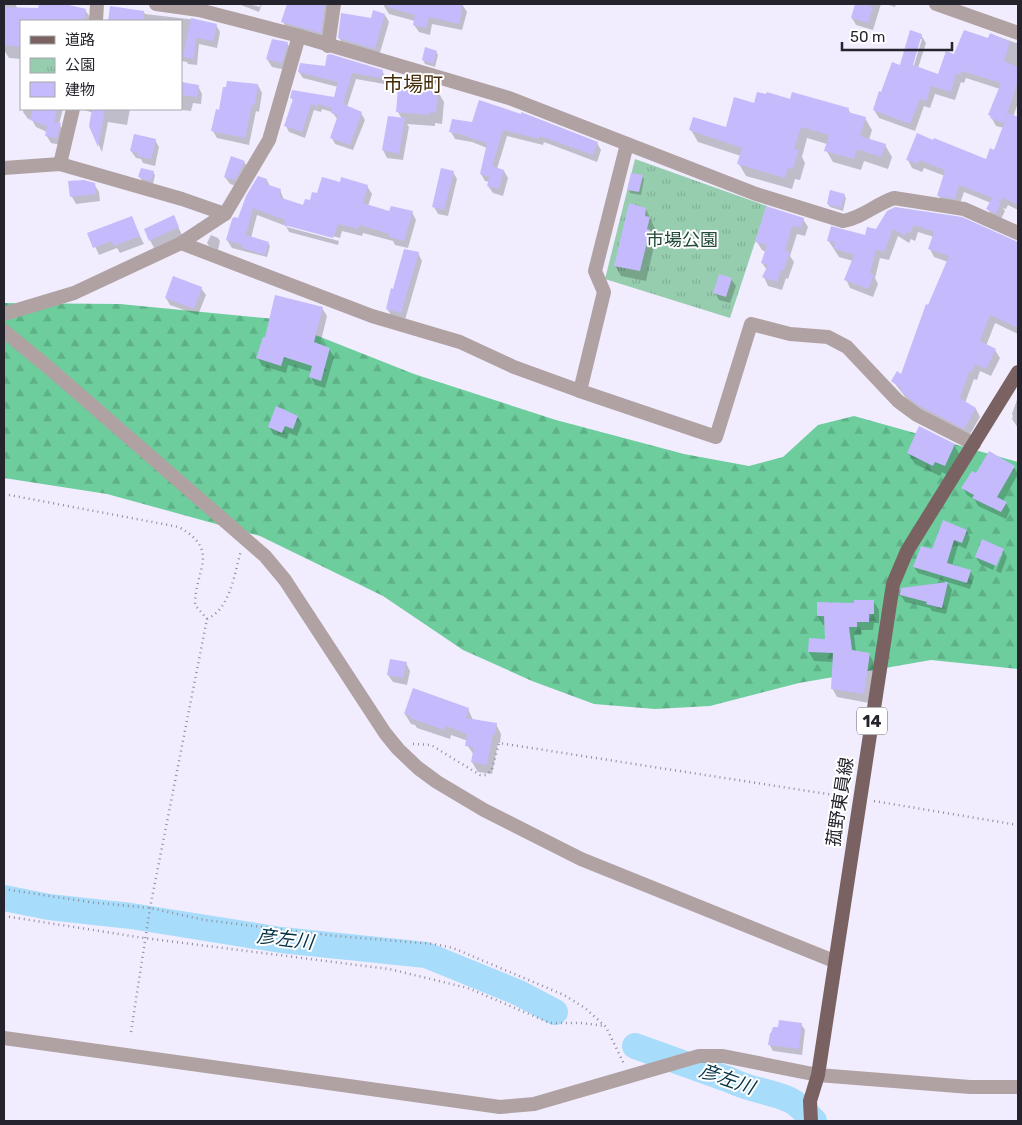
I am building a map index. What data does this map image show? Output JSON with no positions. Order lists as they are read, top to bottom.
{
  "streets": {
    "main road": ["14", "菰野東員線"]
  },
  "districts": ["市場町"],
  "water": ["彦左川"],
  "parks": ["市場公園"],
  "legend": ["道路", "公園", "建物"],
  "scale_bar": "50 m"
}
